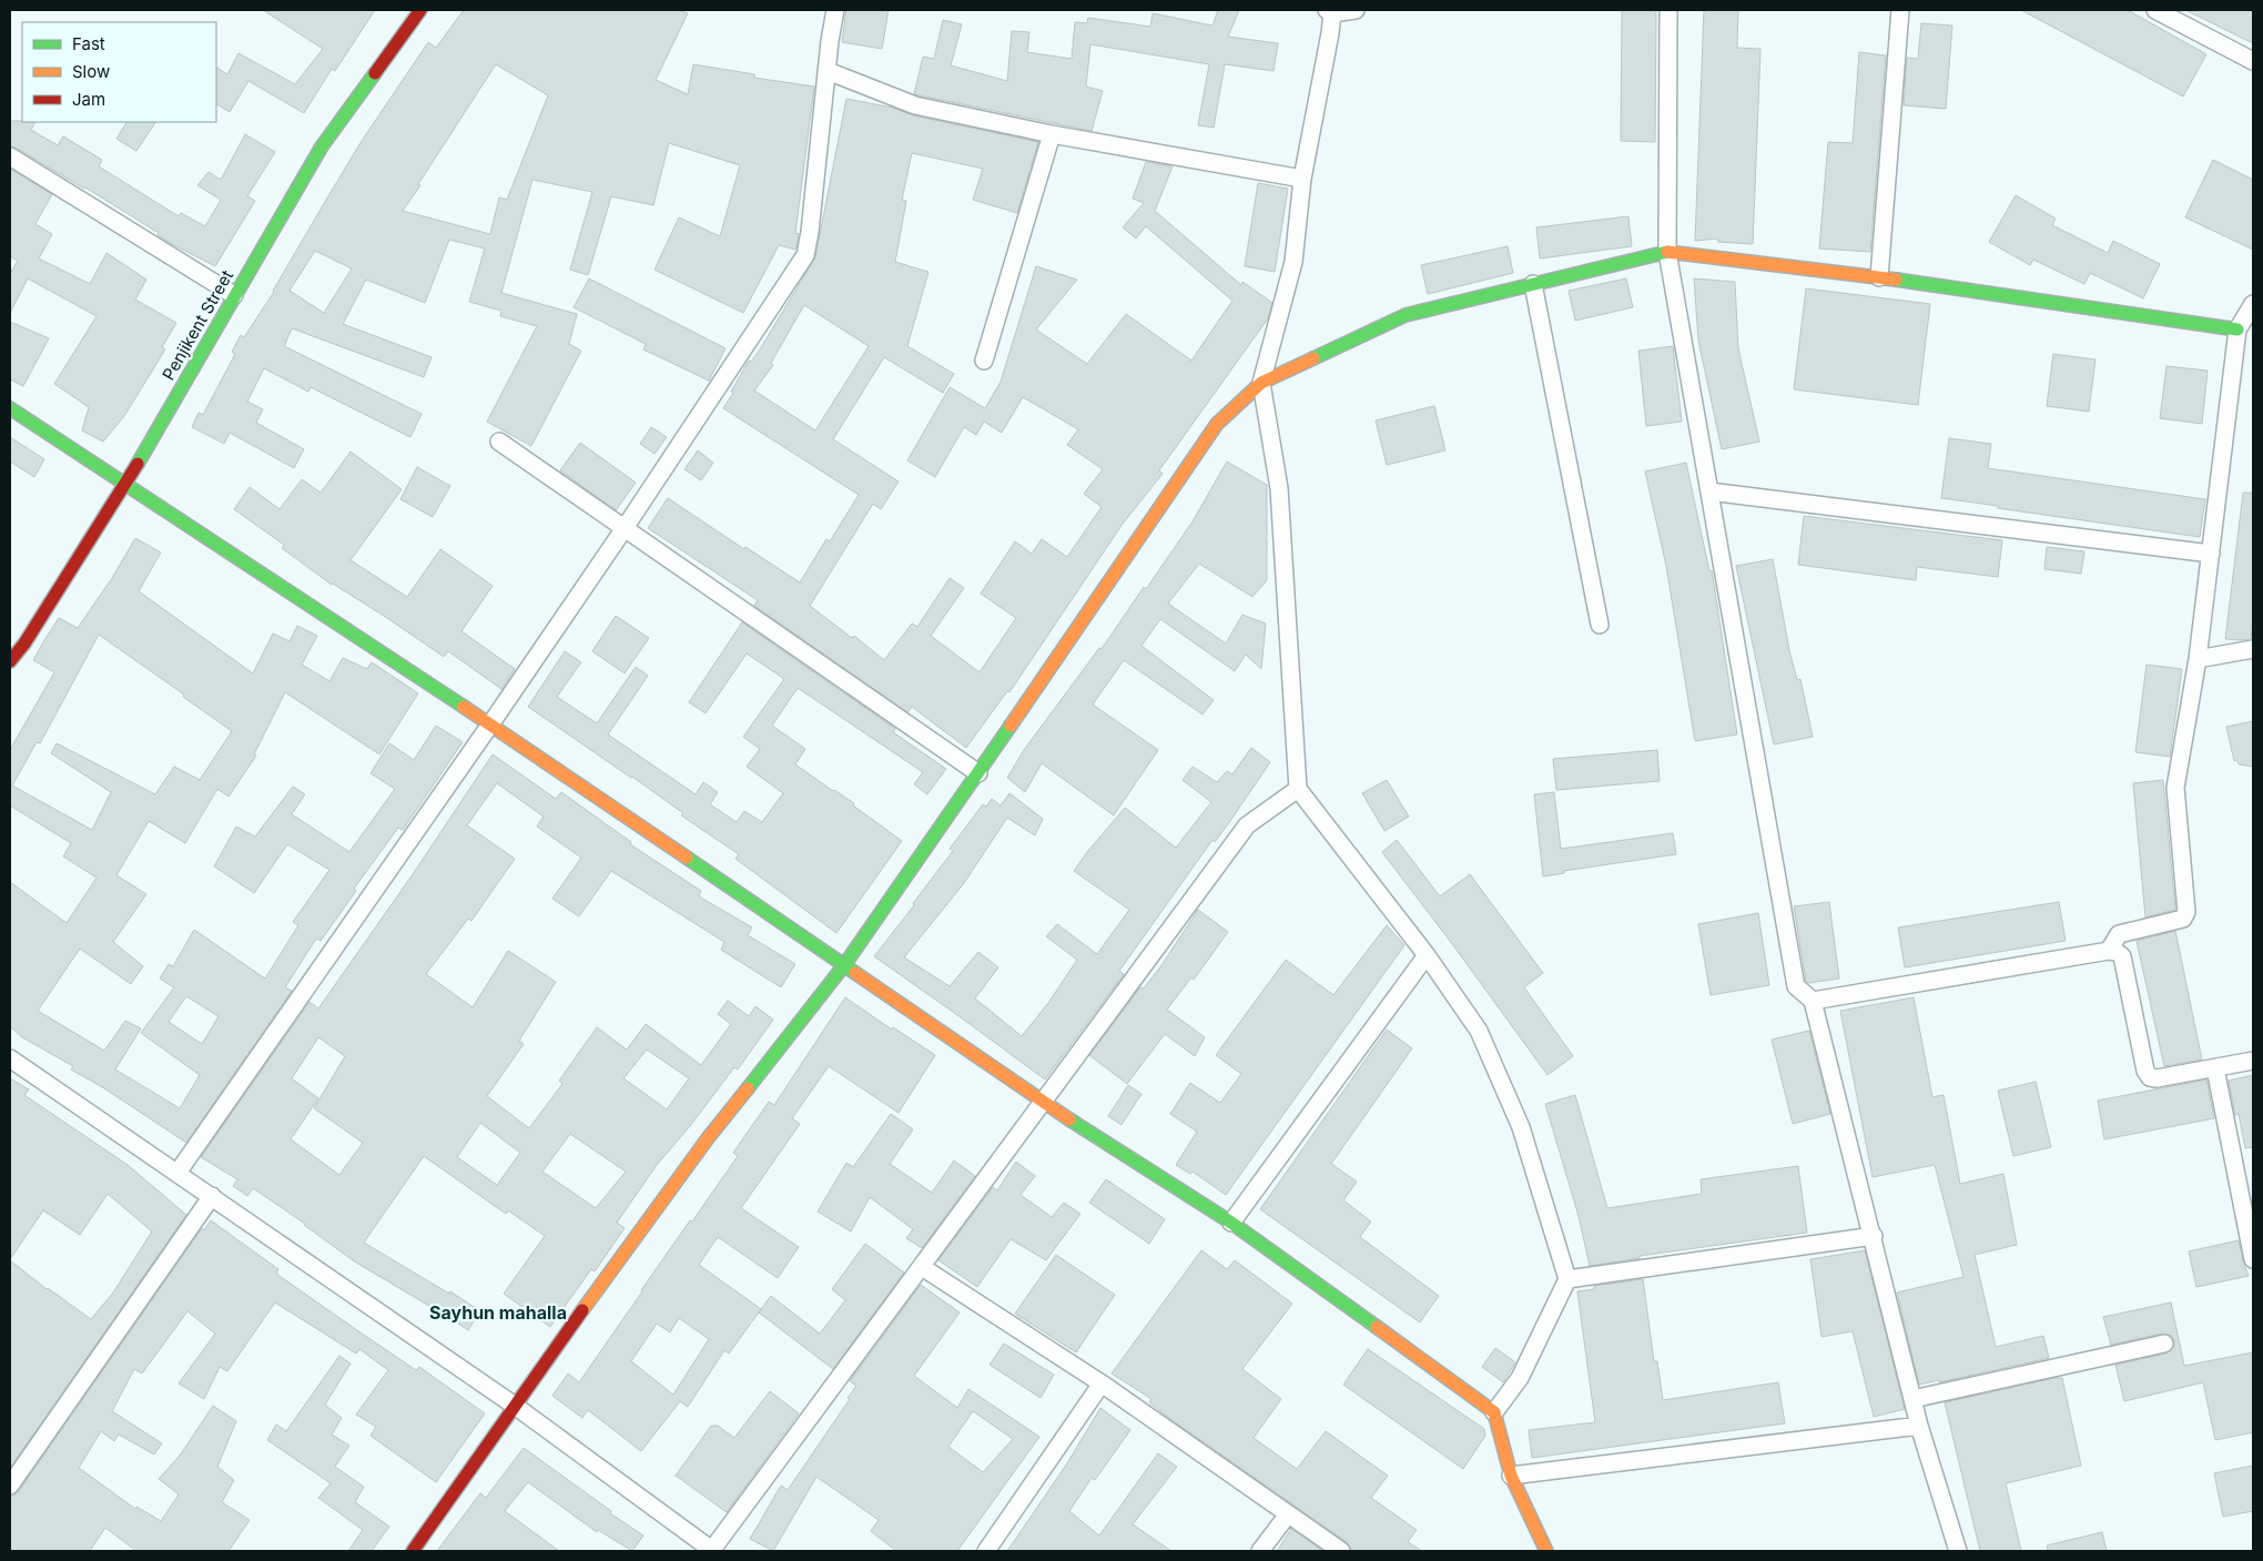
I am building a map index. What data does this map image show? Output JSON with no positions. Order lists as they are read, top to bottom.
{
  "streets": {
    "street": ["Penjikent Street"]
  },
  "districts": ["Sayhun mahalla"],
  "legend": ["Fast", "Slow", "Jam"]
}
